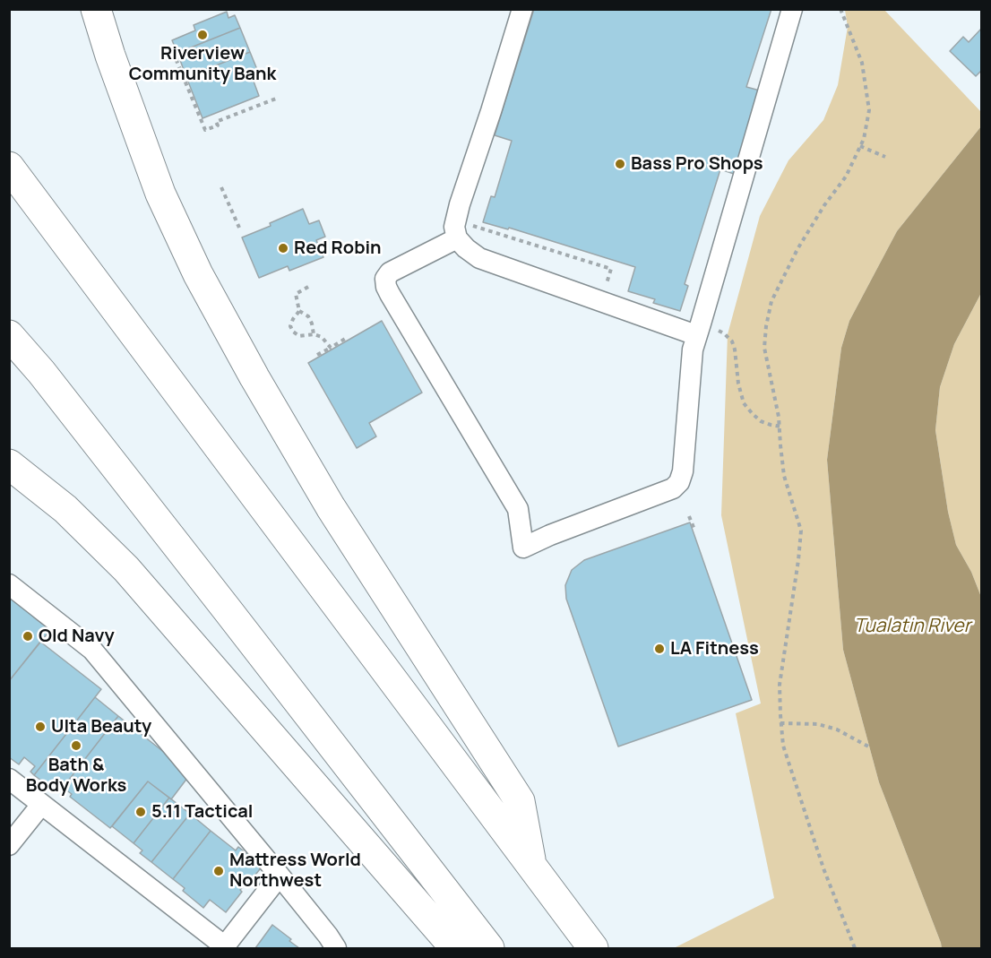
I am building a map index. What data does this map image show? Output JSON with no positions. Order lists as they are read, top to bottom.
{
  "water": ["Tualatin River"],
  "places": [
    "Riverview Community Bank",
    "Bass Pro Shops",
    "Red Robin",
    "Old Navy",
    "LA Fitness",
    "Ulta Beauty",
    "Bath & Body Works",
    "5.11 Tactical",
    "Mattress World Northwest"
  ]
}
